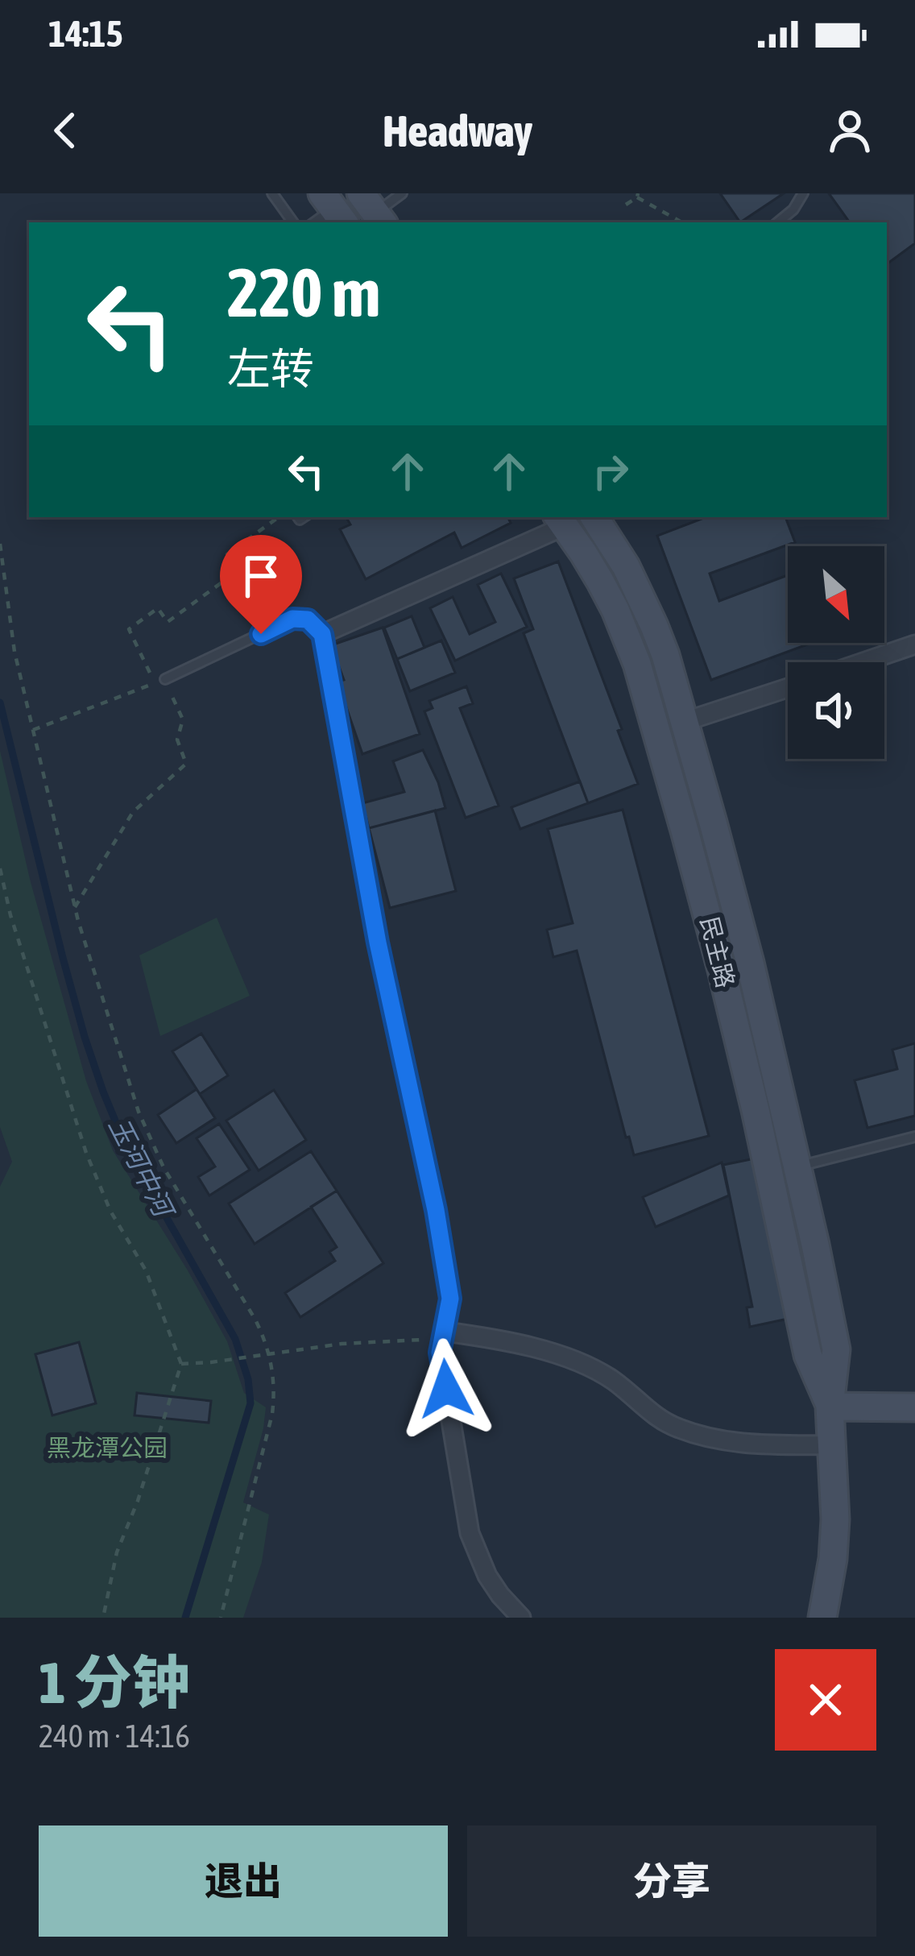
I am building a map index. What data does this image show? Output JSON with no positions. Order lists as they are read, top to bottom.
{
  "streets": {
    "main road": ["民主路"]
  },
  "water": ["玉河中河"],
  "parks": ["黑龙潭公园"],
  "north": "bottom right",
  "page": {
    "status": "14:15",
    "header": "Headway",
    "turn": ["220 m", "左转"],
    "heading": ["1 分钟", "240 m · 14:16"],
    "buttons": ["退出", "分享"]
  }
}
